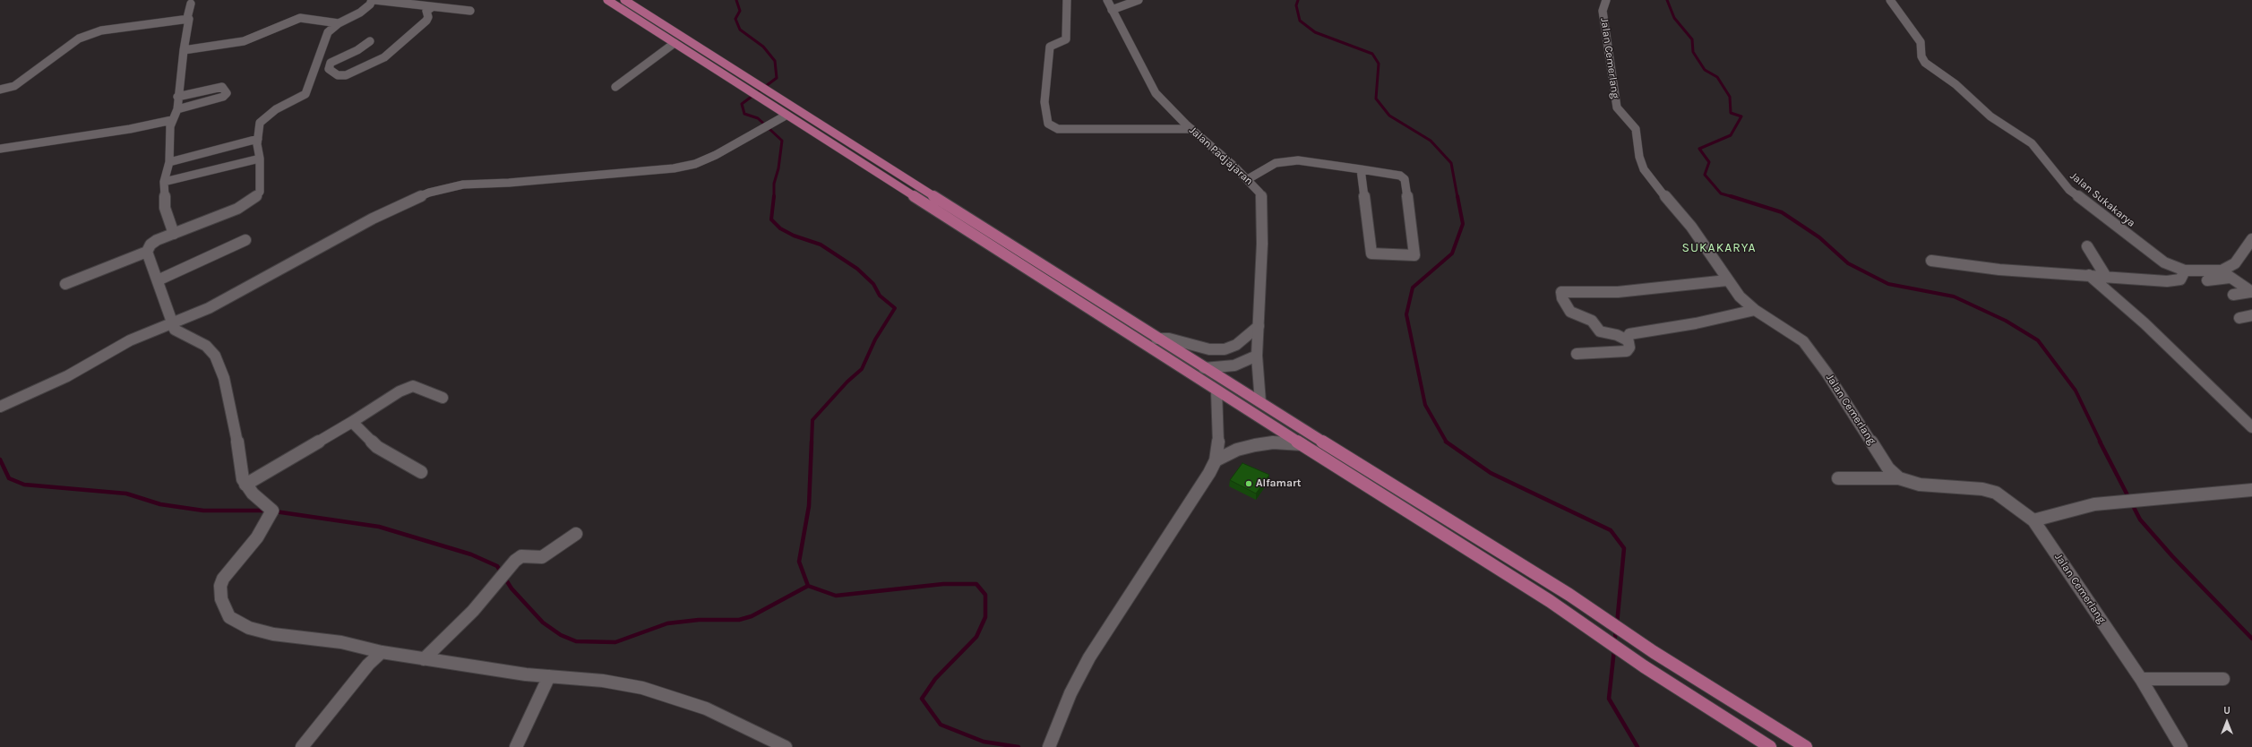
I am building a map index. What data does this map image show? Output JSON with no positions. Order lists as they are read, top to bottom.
{
  "streets": {
    "street": ["Jalan Cemerlang", "Jalan Padjajaran", "Jalan Sukakarya"]
  },
  "districts": ["SUKAKARYA"],
  "places": ["Alfamart"],
  "north": "top"
}
